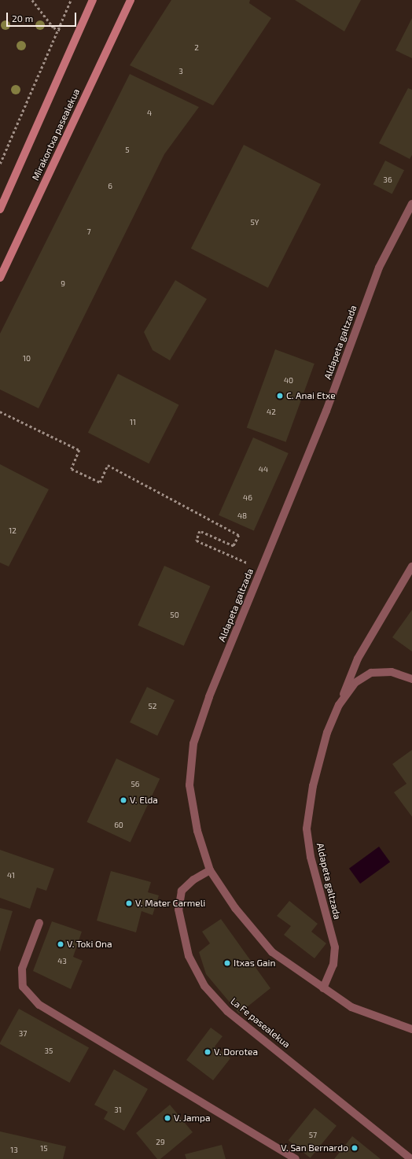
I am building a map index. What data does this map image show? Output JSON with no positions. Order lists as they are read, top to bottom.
{
  "streets": {
    "main road": ["Mirakontxa pasealekua"],
    "street": ["Aldapeta galtzada", "La Fe pasealekua"]
  },
  "crossings": [
    ["Aldapeta galtzada", "La Fe pasealekua"]
  ],
  "places": [
    "C. Anai Etxe",
    "V. Elda",
    "V. Mater Carmeli",
    "V. Toki Ona",
    "Itxas Gain",
    "V. Dorotea",
    "V. Jampa",
    "V. San Bernardo"
  ],
  "house_numbers": [
    "2",
    "3",
    "4",
    "5",
    "36",
    "6",
    "5Y",
    "7",
    "9",
    "10",
    "40",
    "42",
    "11",
    "44",
    "46",
    "48",
    "12",
    "50",
    "52",
    "56",
    "60",
    "41",
    "43",
    "37",
    "35",
    "31",
    "57",
    "29",
    "15",
    "13"
  ],
  "scale_bar": "20 m"
}
